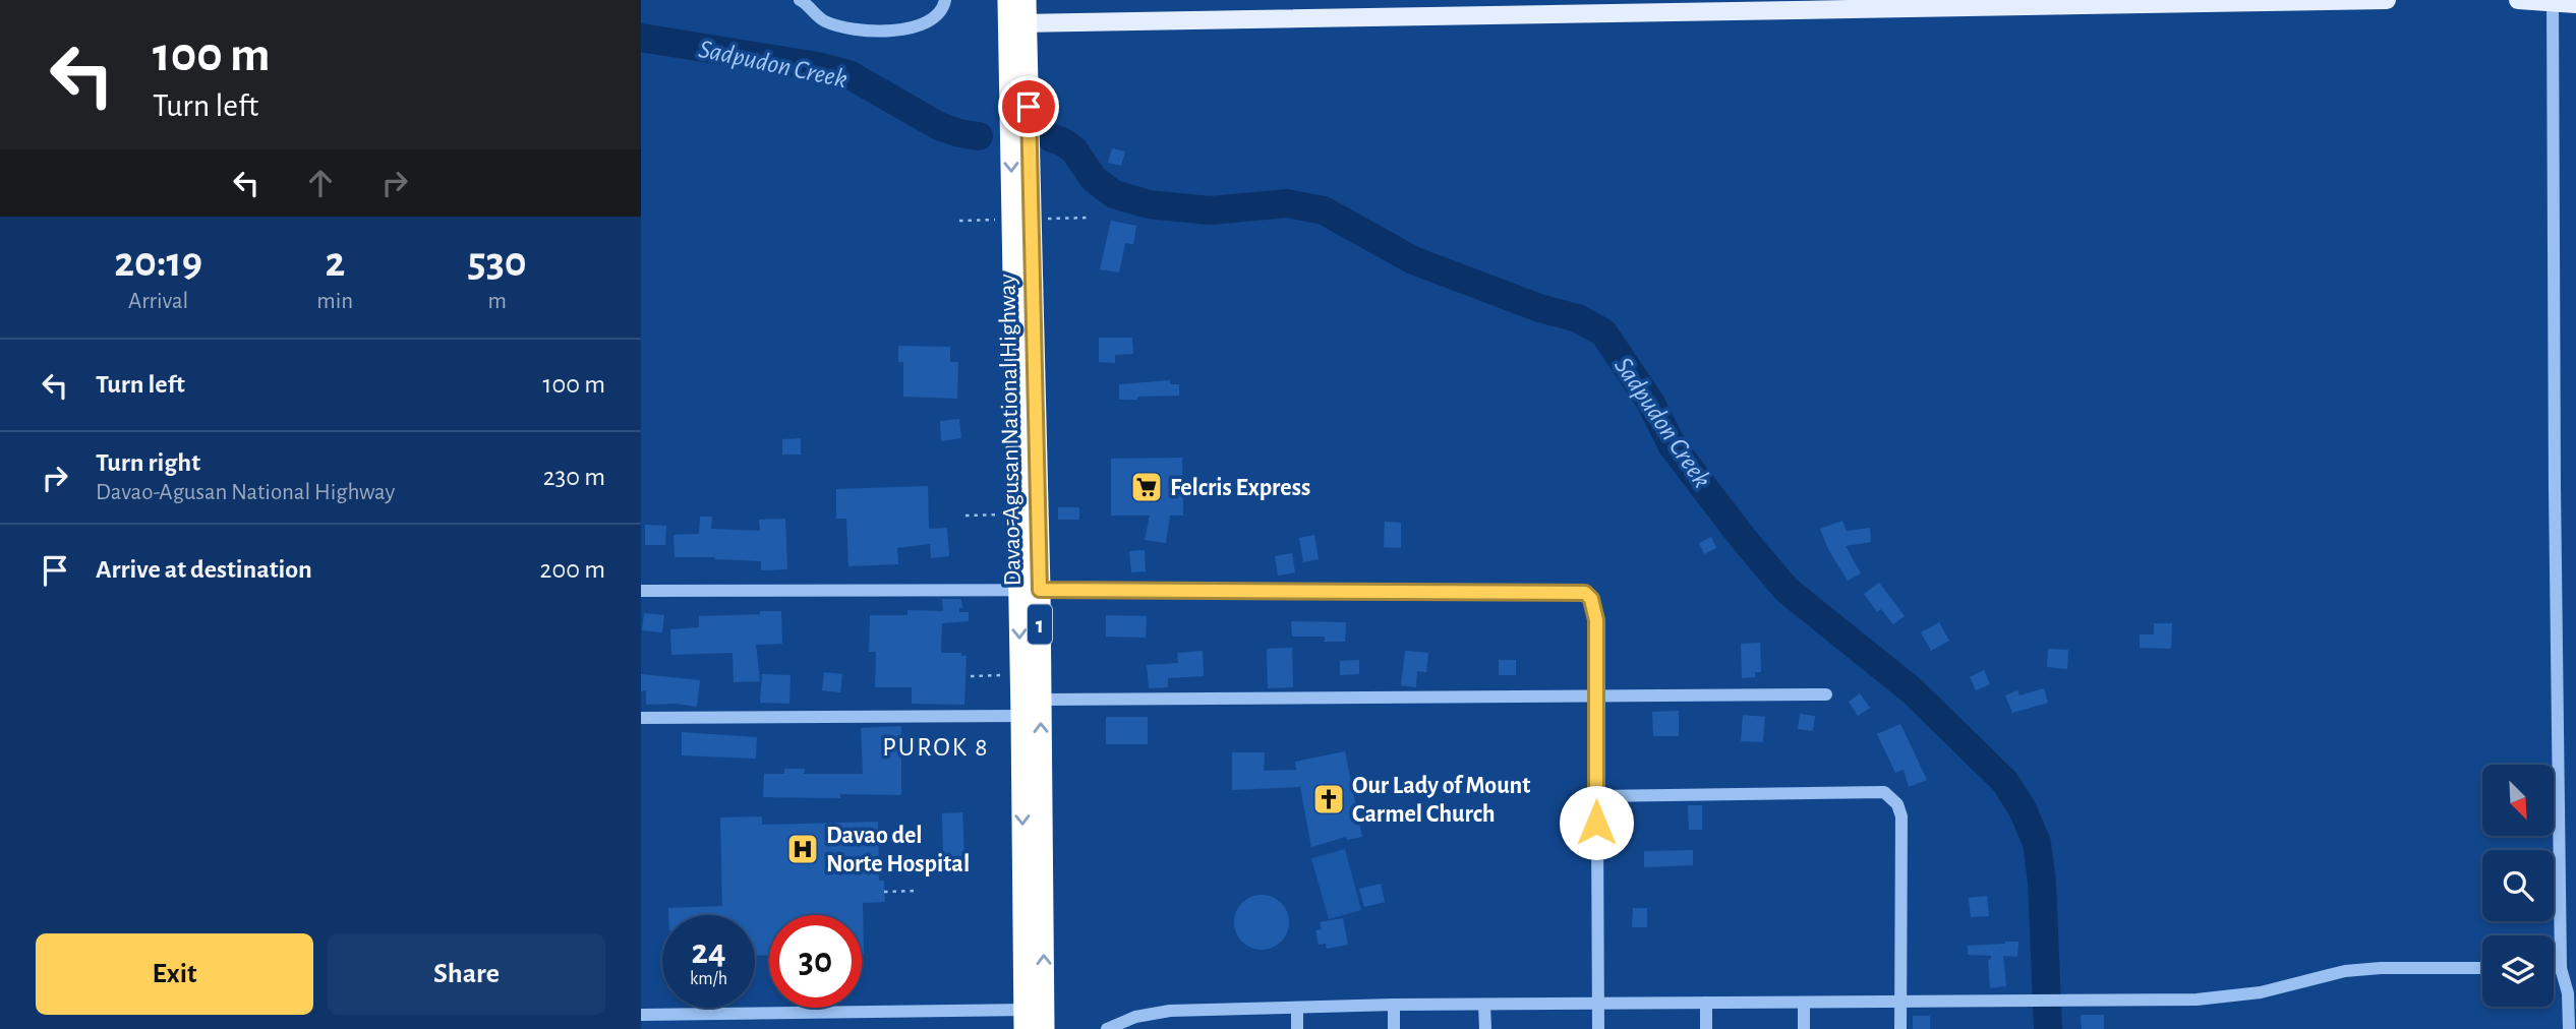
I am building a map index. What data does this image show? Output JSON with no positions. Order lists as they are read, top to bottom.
{
  "streets": {
    "highway": ["Davao-Agusan National Highway", "1"]
  },
  "districts": ["PUROK 8"],
  "water": ["Sadpudon Creek"],
  "places": {
    "supermarket": ["Felcris Express"],
    "church": ["Our Lady of Mount Carmel Church"],
    "hospital": ["Davao del Norte Hospital"]
  },
  "north": "bottom right",
  "page": {
    "turn": ["100 m", "Turn left"],
    "eta": [
      "20:19",
      "Arrival",
      "2",
      "min",
      "530",
      "m"
    ],
    "list": [
      {
        "name": "Turn left",
        "value": "100 m"
      },
      {
        "name": "Turn right",
        "note": "Davao-Agusan National Highway",
        "value": "230 m"
      },
      {
        "name": "Arrive at destination",
        "value": "200 m"
      }
    ],
    "speed": "24 km/h",
    "limit": "30",
    "buttons": ["Exit", "Share"]
  }
}
